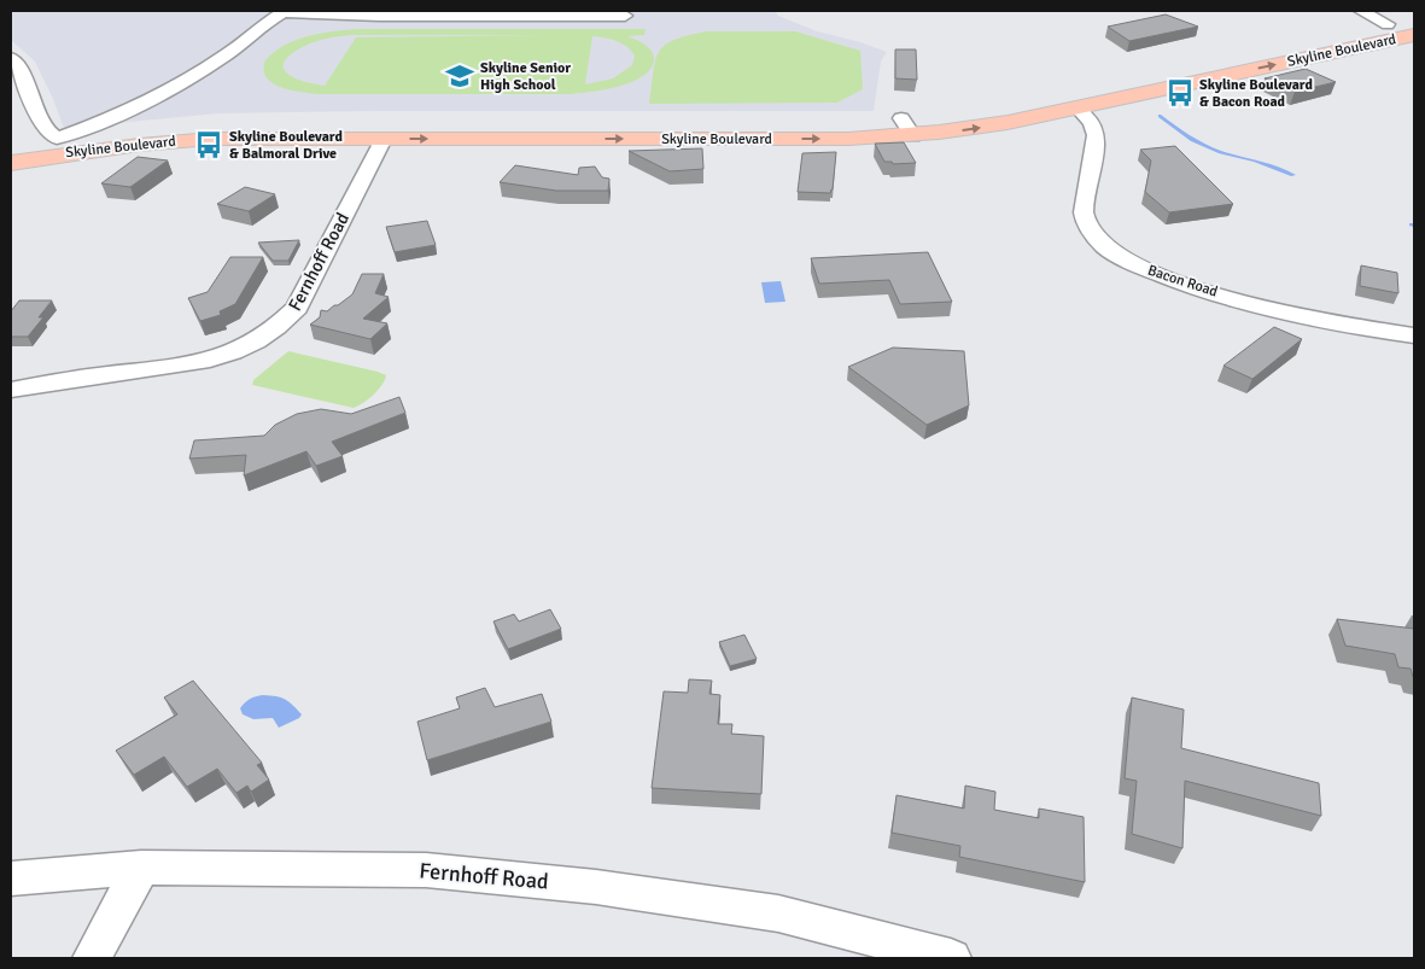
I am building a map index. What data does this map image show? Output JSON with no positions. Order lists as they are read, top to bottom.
{
  "streets": {
    "main road": ["Skyline Boulevard"],
    "street": ["Fernhoff Road", "Bacon Road"]
  },
  "crossings": [
    ["Skyline Boulevard", "Fernhoff Road"],
    ["Skyline Boulevard", "Bacon Road"]
  ],
  "places": {
    "school or university": ["Skyline Senior High School"],
    "bus stop": ["Skyline Boulevard & Bacon Road", "Skyline Boulevard & Balmoral Drive"]
  }
}
